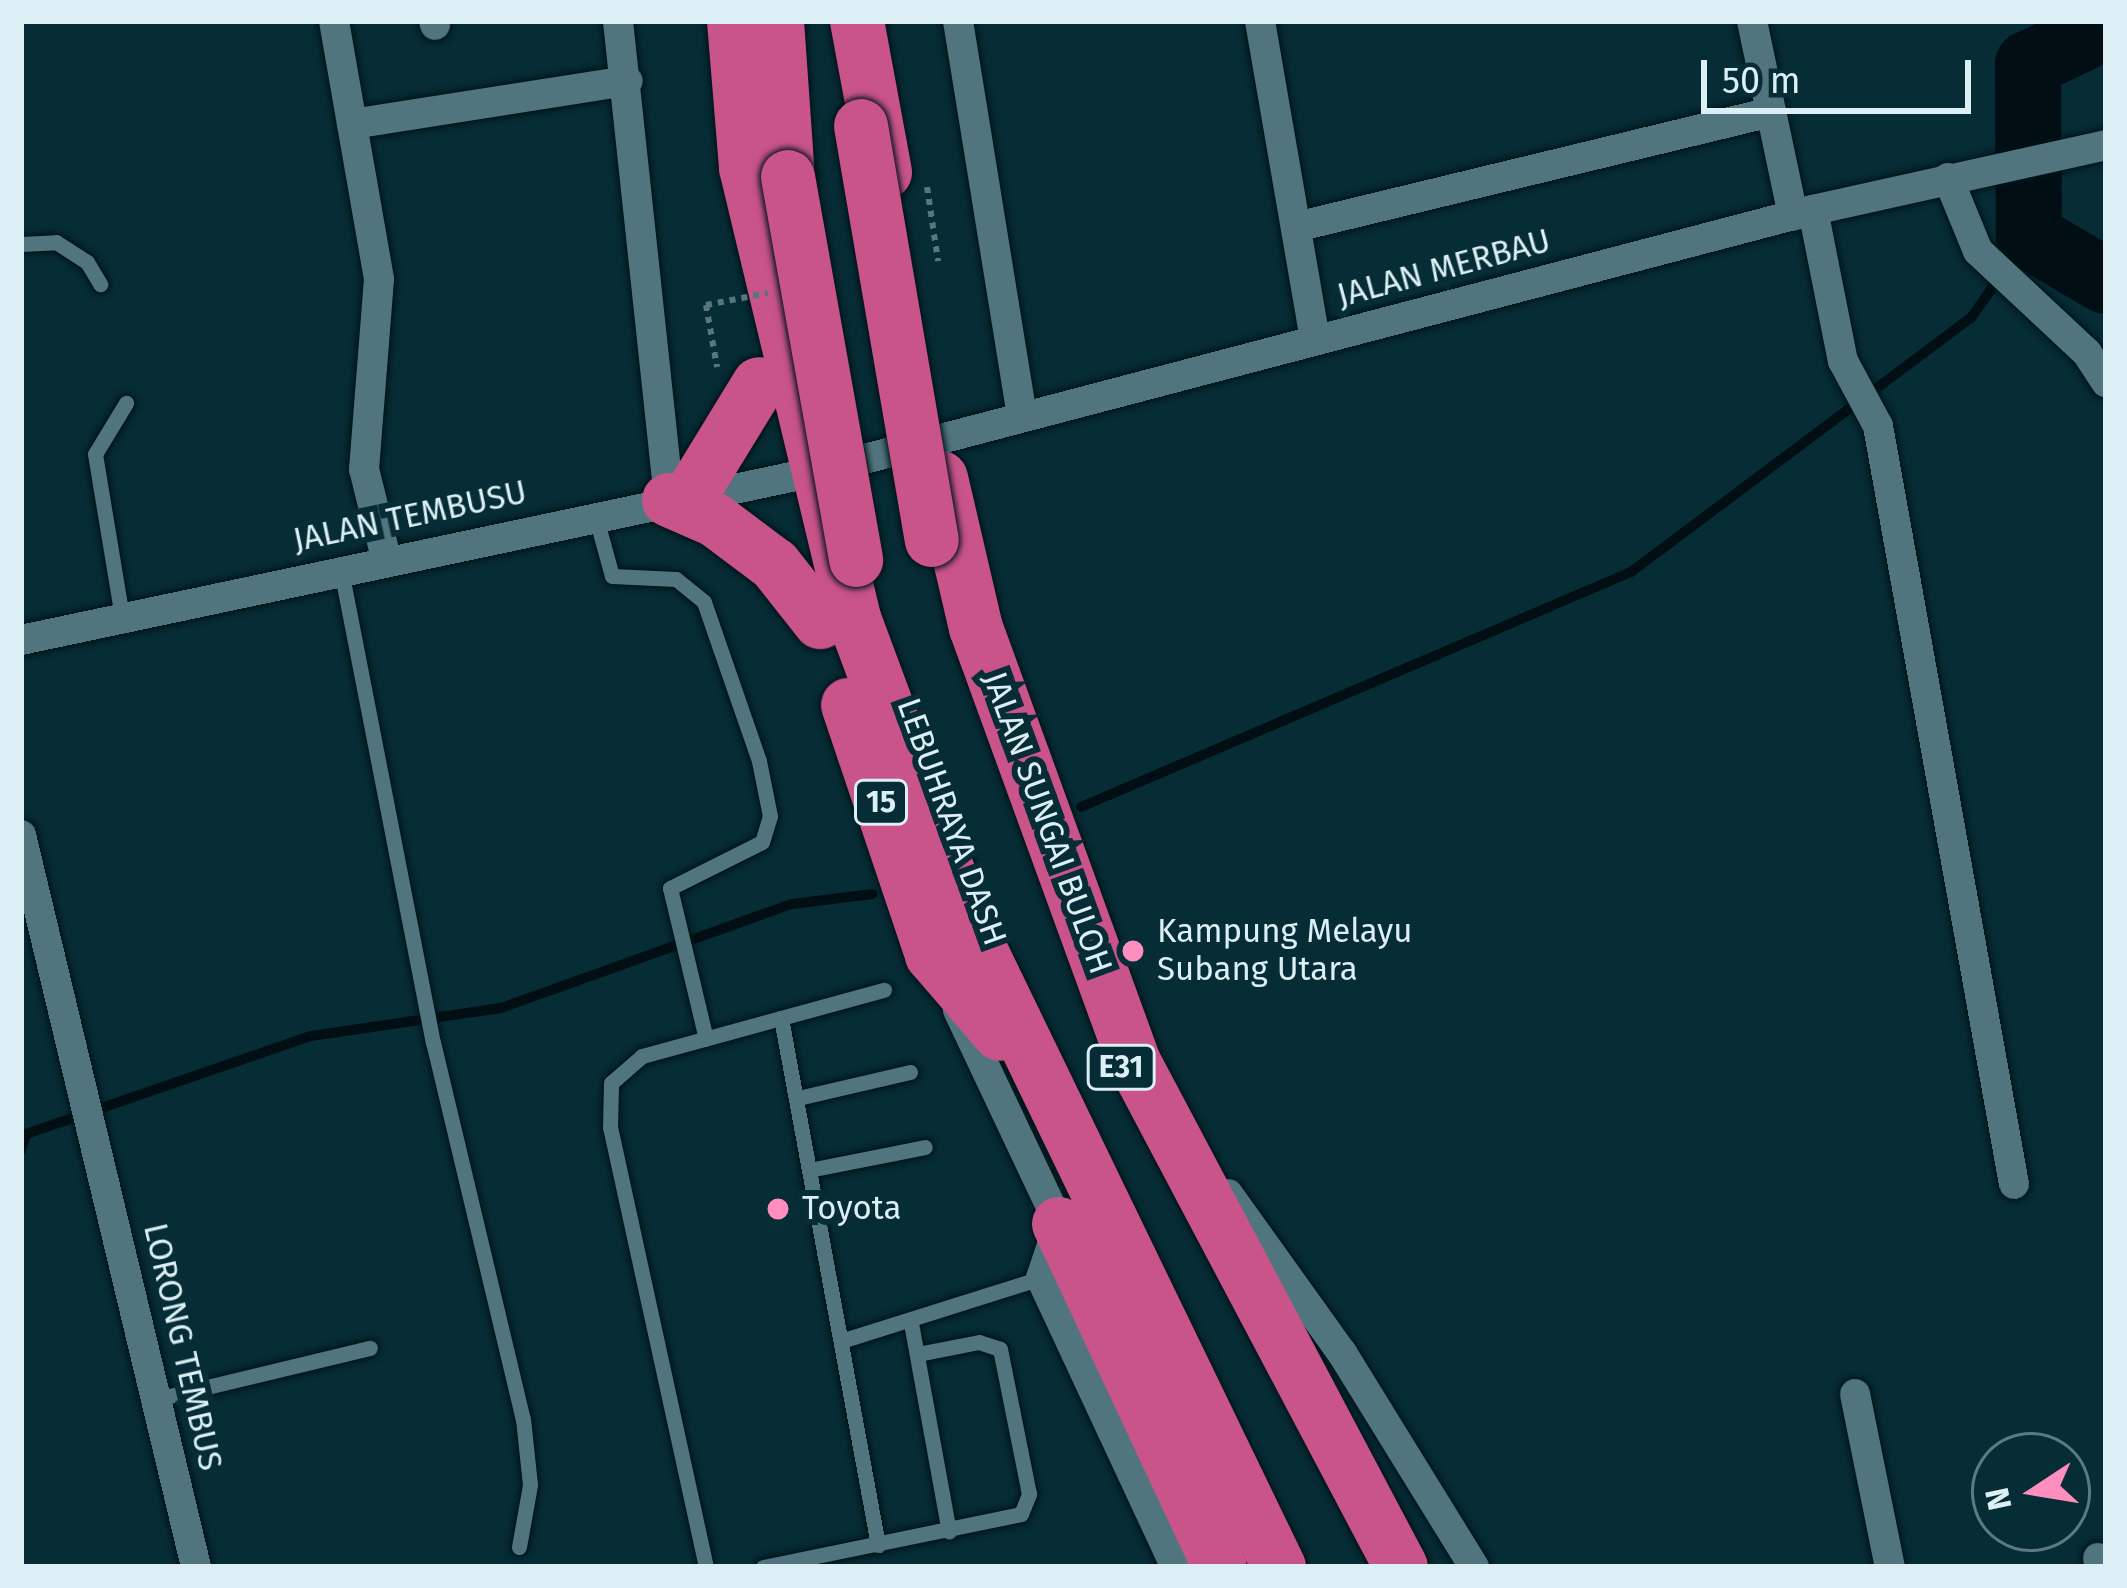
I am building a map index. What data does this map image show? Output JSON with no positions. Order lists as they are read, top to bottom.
{
  "streets": {
    "highway": [
      "15",
      "LEBUHRAYA DASH",
      "JALAN SUNGAI BULOH",
      "E31"
    ],
    "street": ["JALAN MERBAU", "JALAN TEMBUSU", "LORONG TEMBUS"]
  },
  "crossings": [
    ["JALAN MERBAU", "JALAN TEMBUSU"],
    ["JALAN MERBAU", "15"],
    ["JALAN MERBAU", "JALAN SUNGAI BULOH"],
    ["JALAN TEMBUSU", "15"],
    ["LEBUHRAYA DASH", "JALAN SUNGAI BULOH"]
  ],
  "places": ["Kampung Melayu Subang Utara", "Toyota"],
  "scale_bar": "50 m",
  "north": "left"
}
